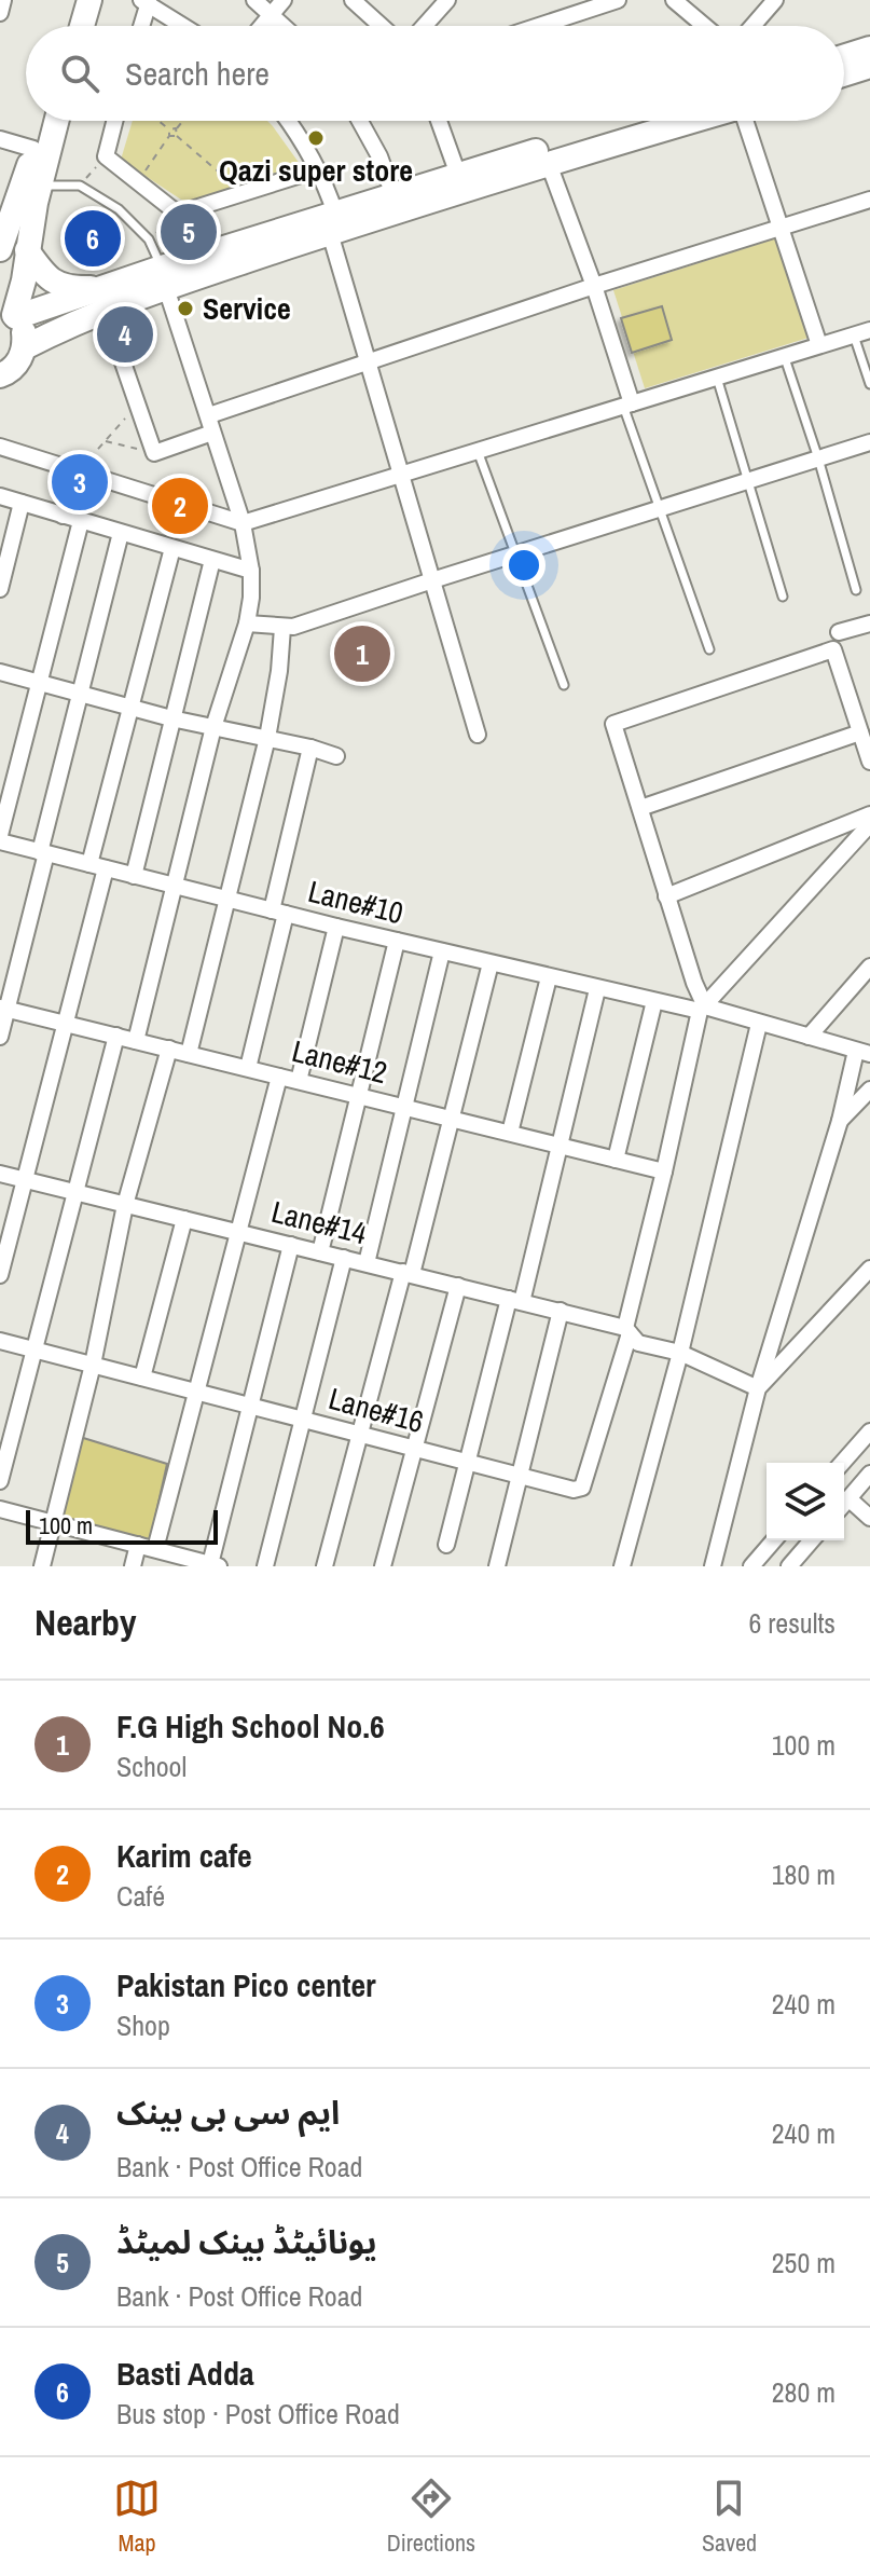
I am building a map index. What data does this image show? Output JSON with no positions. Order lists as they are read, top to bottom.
{
  "streets": {
    "street": [
      "Lane#10",
      "Lane#12",
      "Lane#14",
      "Lane#16"
    ]
  },
  "crossings": [
    ["Lane#14", "Lane#16"]
  ],
  "places": ["Qazi super store", "Service"],
  "scale_bar": "100 m",
  "page": {
    "search": "Search here",
    "pins": [
      "5",
      "6",
      "4",
      "3",
      "2",
      "1"
    ],
    "scale": "100 m",
    "heading": ["Nearby", "6 results"],
    "list": [
      {
        "mark": "1",
        "name": "F.G High School No.6",
        "note": "School",
        "value": "100 m"
      },
      {
        "mark": "2",
        "name": "Karim cafe",
        "note": "Café",
        "value": "180 m"
      },
      {
        "mark": "3",
        "name": "Pakistan Pico center",
        "note": "Shop",
        "value": "240 m"
      },
      {
        "mark": "4",
        "name": "ایم سی بی بینک",
        "note": "Bank · Post Office Road",
        "value": "240 m"
      },
      {
        "mark": "5",
        "name": "یونائیٹڈ بینک لمیٹڈ",
        "note": "Bank · Post Office Road",
        "value": "250 m"
      },
      {
        "mark": "6",
        "name": "Basti Adda",
        "note": "Bus stop · Post Office Road",
        "value": "280 m"
      }
    ],
    "nav": ["Map", "Directions", "Saved"]
  }
}
